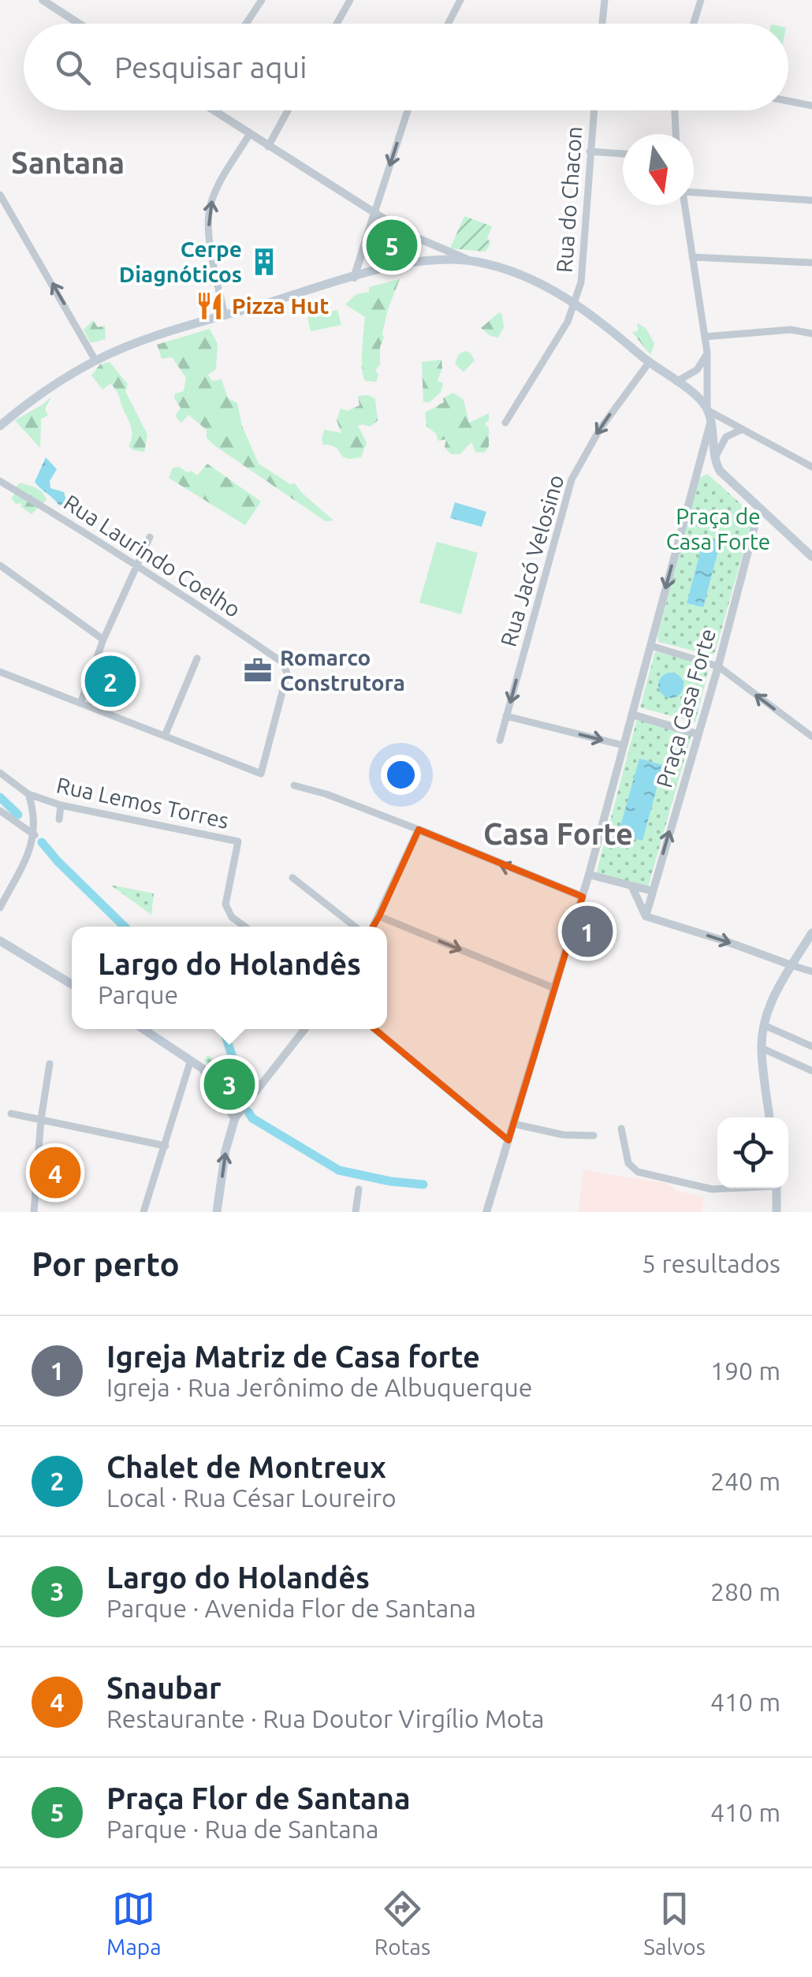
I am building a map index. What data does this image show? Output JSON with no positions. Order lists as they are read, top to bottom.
{
  "streets": {
    "street": [
      "Rua do Chacon",
      "Rua Laurindo Coelho",
      "Rua Jacó Velosino",
      "Praça Casa Forte",
      "Rua Lemos Torres"
    ]
  },
  "one_way": ["Rua Jacó Velosino"],
  "districts": ["Santana", "Casa Forte"],
  "parks": ["Praça de Casa Forte"],
  "places": {
    "building": ["Cerpe Diagnóticos"],
    "restaurant": ["Pizza Hut"],
    "office": ["Romarco Construtora"]
  },
  "north": "bottom",
  "page": {
    "search": "Pesquisar aqui",
    "pins": [
      "5",
      "2",
      "1",
      "3",
      "4"
    ],
    "popup": ["Largo do Holandês", "Parque"],
    "heading": ["Por perto", "5 resultados"],
    "list": [
      {
        "mark": "1",
        "name": "Igreja Matriz de Casa forte",
        "note": "Igreja · Rua Jerônimo de Albuquerque",
        "value": "190 m"
      },
      {
        "mark": "2",
        "name": "Chalet de Montreux",
        "note": "Local · Rua César Loureiro",
        "value": "240 m"
      },
      {
        "mark": "3",
        "name": "Largo do Holandês",
        "note": "Parque · Avenida Flor de Santana",
        "value": "280 m"
      },
      {
        "mark": "4",
        "name": "Snaubar",
        "note": "Restaurante · Rua Doutor Virgílio Mota",
        "value": "410 m"
      },
      {
        "mark": "5",
        "name": "Praça Flor de Santana",
        "note": "Parque · Rua de Santana",
        "value": "410 m"
      }
    ],
    "nav": ["Mapa", "Rotas", "Salvos"]
  }
}
